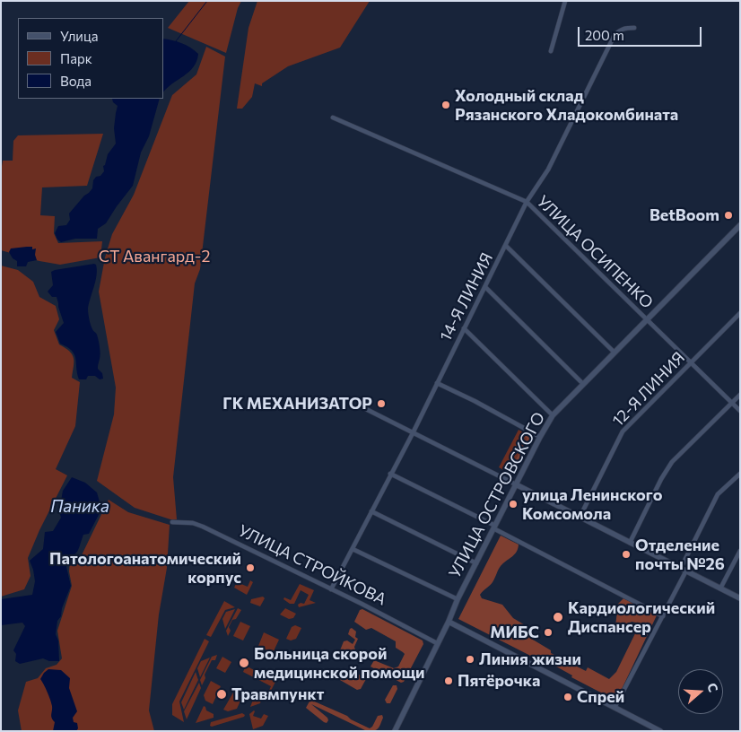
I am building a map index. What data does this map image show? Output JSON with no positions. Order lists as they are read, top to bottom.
{
  "streets": {
    "street": [
      "УЛИЦА ОСИПЕНКО",
      "14-Я ЛИНИЯ",
      "12-Я ЛИНИЯ",
      "УЛИЦА ОСТРОВСКОГО",
      "УЛИЦА СТРОЙКОВА"
    ]
  },
  "crossings": [
    ["УЛИЦА ОСИПЕНКО", "14-Я ЛИНИЯ"],
    ["УЛИЦА ОСИПЕНКО", "12-Я ЛИНИЯ"],
    ["УЛИЦА ОСИПЕНКО", "УЛИЦА ОСТРОВСКОГО"],
    ["14-Я ЛИНИЯ", "УЛИЦА СТРОЙКОВА"],
    ["УЛИЦА ОСТРОВСКОГО", "УЛИЦА СТРОЙКОВА"]
  ],
  "water": ["Паника"],
  "parks": ["СТ Авангард-2"],
  "places": [
    "Холодный склад Рязанского Хладокомбината",
    "BetBoom",
    "ГК МЕХАНИЗАТОР",
    "улица Ленинского Комсомола",
    "Отделение почты №26",
    "Патологоанатомический корпус",
    "Кардиологический Диспансер",
    "МИБС",
    "Линия жизни",
    "Больница скорой медицинской помощи",
    "Пятёрочка",
    "Травмпункт",
    "Спрей"
  ],
  "legend": ["Улица", "Парк", "Вода"],
  "scale_bar": "200 m",
  "north": "right"
}
